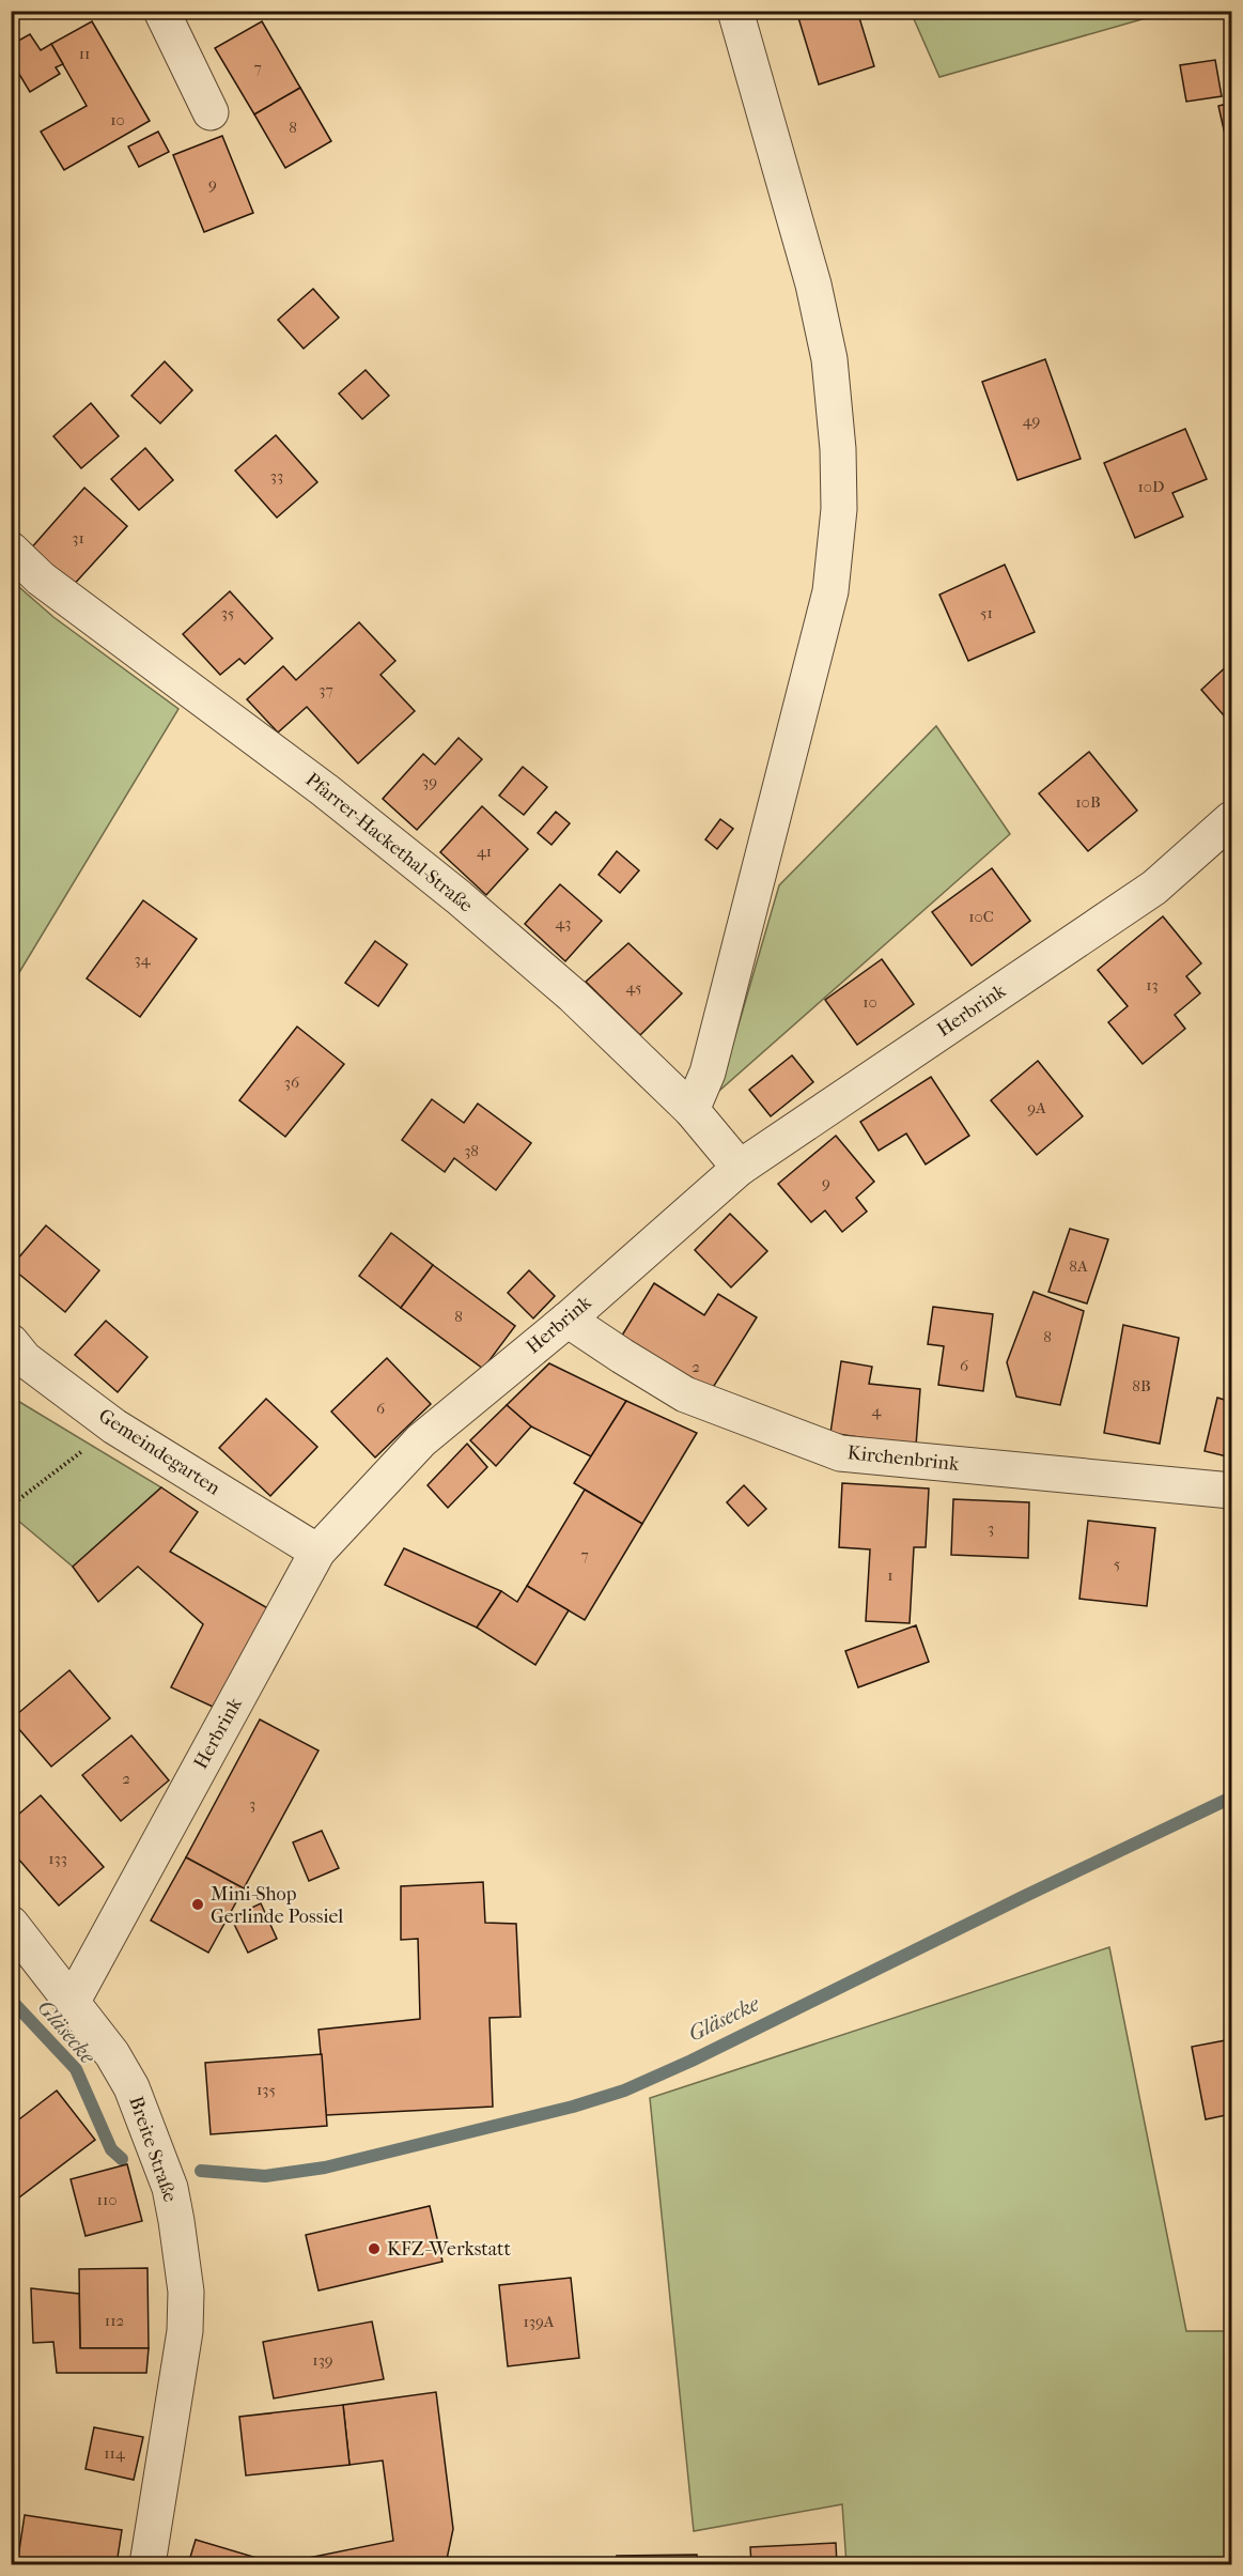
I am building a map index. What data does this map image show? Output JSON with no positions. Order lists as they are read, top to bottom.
{
  "streets": {
    "street": [
      "Pfarrer-Hackethal-Straße",
      "Herbrink",
      "Gemeindegarten",
      "Kirchenbrink",
      "Breite Straße"
    ]
  },
  "crossings": [
    ["Pfarrer-Hackethal-Straße", "Herbrink"],
    ["Herbrink", "Gemeindegarten"],
    ["Herbrink", "Kirchenbrink"],
    ["Herbrink", "Breite Straße"]
  ],
  "water": ["Gläsecke"],
  "places": ["Mini-Shop Gerlinde Possiel", "KFZ-Werkstatt"],
  "house_numbers": [
    "11",
    "7",
    "10",
    "8",
    "9",
    "49",
    "33",
    "10D",
    "31",
    "35",
    "51",
    "37",
    "39",
    "10B",
    "41",
    "10C",
    "43",
    "34",
    "13",
    "45",
    "10",
    "36",
    "9A",
    "38",
    "9",
    "8A",
    "8",
    "8",
    "6",
    "2",
    "8B",
    "6",
    "4",
    "3",
    "7",
    "5",
    "1",
    "2",
    "3",
    "133",
    "135",
    "110",
    "112",
    "139A",
    "139",
    "114"
  ]
}
